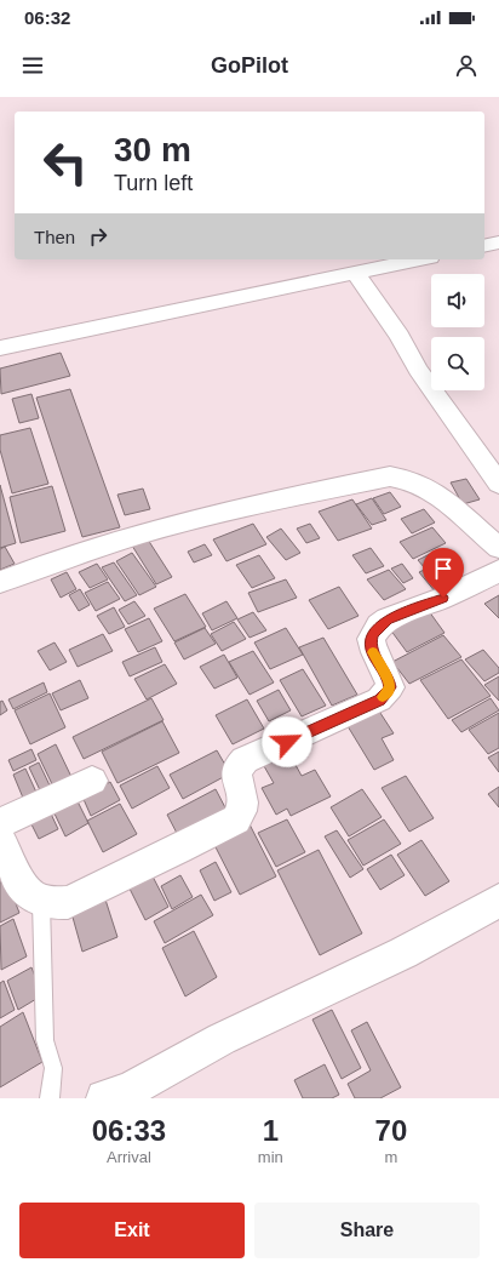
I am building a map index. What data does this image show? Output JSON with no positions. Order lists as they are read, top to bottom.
{
  "page": {
    "status": "06:32",
    "header": "GoPilot",
    "turn": ["30 m", "Turn left"],
    "then": "Then",
    "eta": [
      "06:33",
      "Arrival",
      "1",
      "min",
      "70",
      "m"
    ],
    "buttons": ["Exit", "Share"]
  }
}
